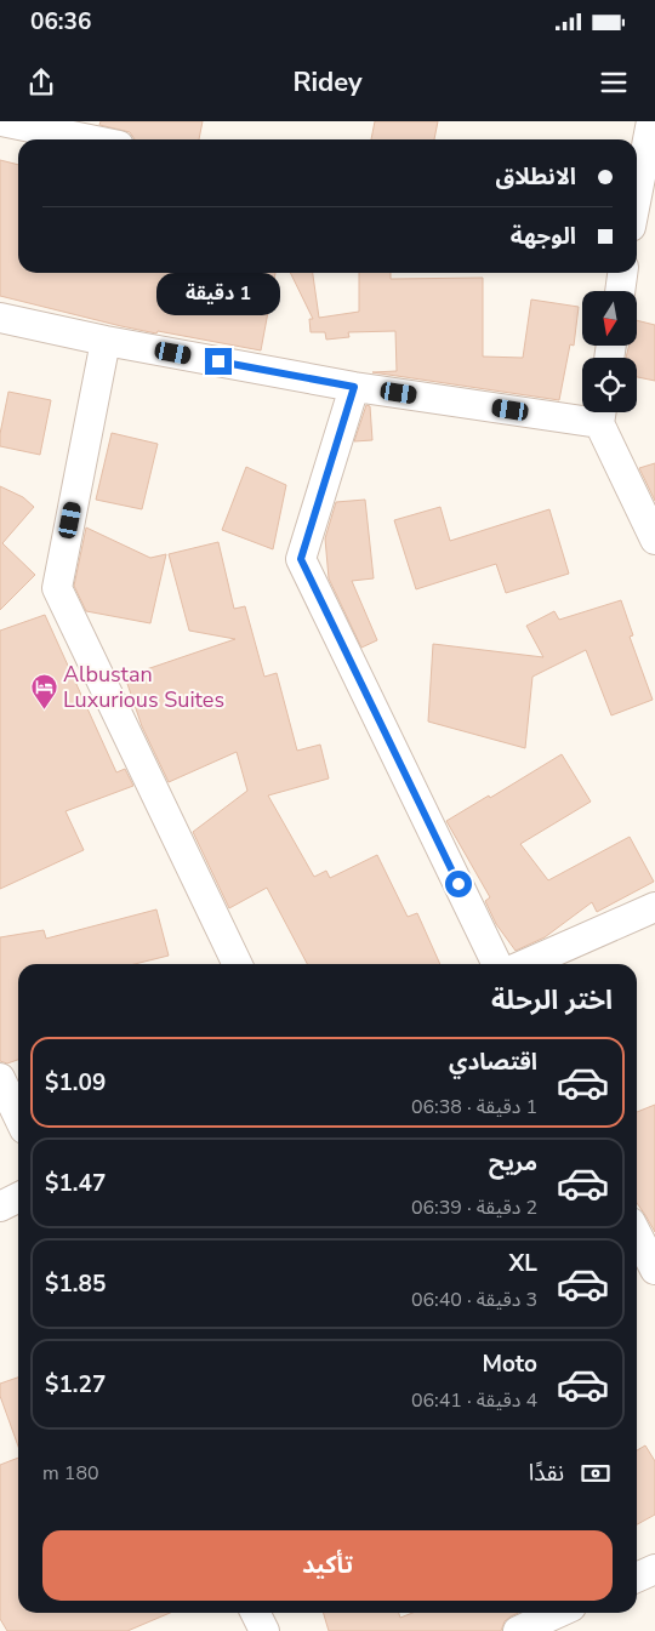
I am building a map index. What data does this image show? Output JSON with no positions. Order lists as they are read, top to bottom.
{
  "places": {
    "hotel": ["Albustan Luxurious Suites"]
  },
  "north": "bottom",
  "page": {
    "status": "06:36",
    "header": "Ridey",
    "banner": ["الانطلاق", "الوجهة"],
    "bubble": "1 دقيقة",
    "heading": "اختر الرحلة",
    "list": [
      {
        "name": "اقتصادي",
        "note": "1 دقيقة · 06:38",
        "value": "$1.09"
      },
      {
        "name": "مريح",
        "note": "2 دقيقة · 06:39",
        "value": "$1.47"
      },
      {
        "name": "XL",
        "note": "3 دقيقة · 06:40",
        "value": "$1.85"
      },
      {
        "name": "Moto",
        "note": "4 دقيقة · 06:41",
        "value": "$1.27"
      }
    ],
    "pay": ["نقدًا", "180 m"],
    "buttons": "تأكيد"
  }
}
